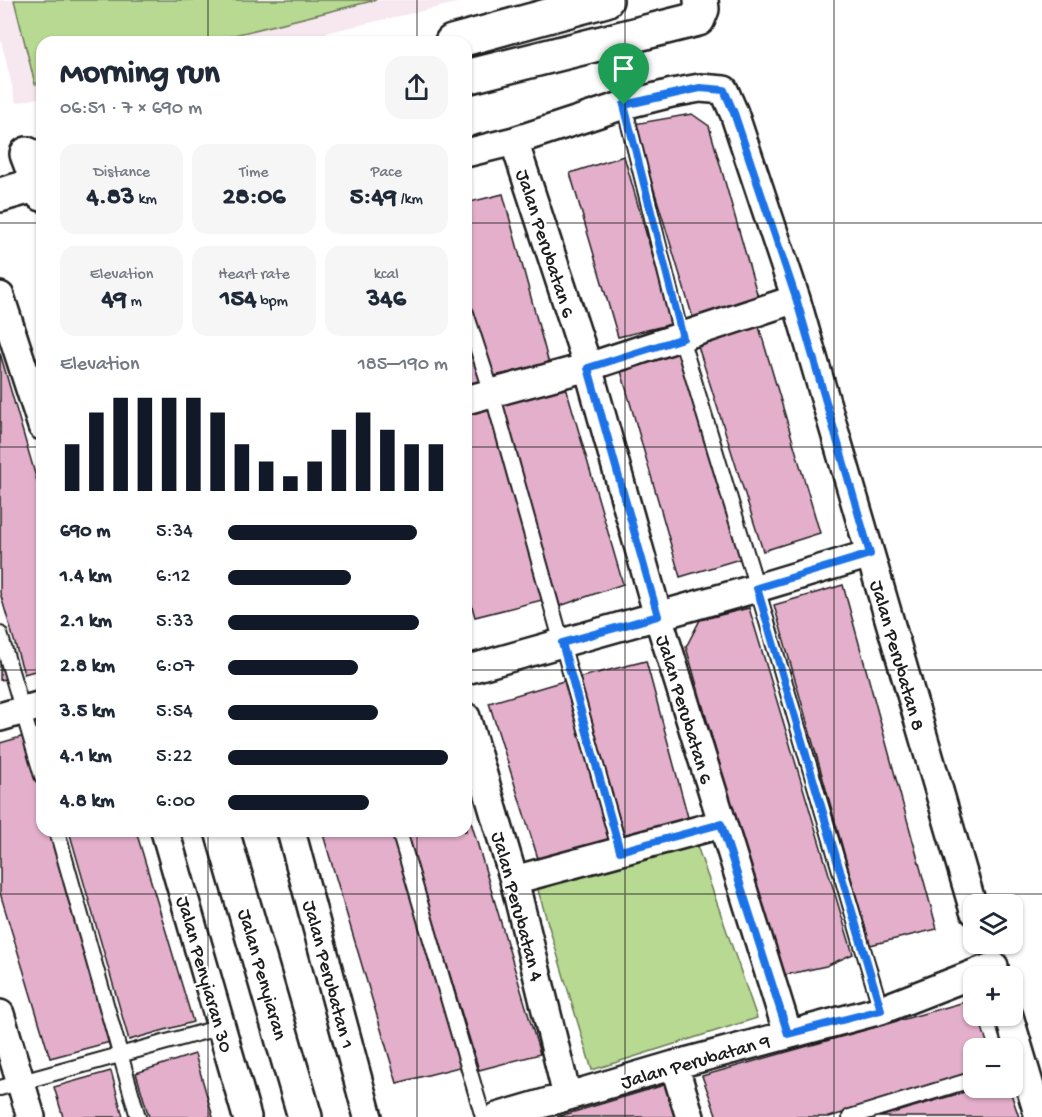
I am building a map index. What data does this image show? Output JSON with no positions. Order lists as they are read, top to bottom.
{
  "streets": {
    "main road": ["Jalan Penyiaran"],
    "street": [
      "Jalan Perubatan 6",
      "Jalan Perubatan 8",
      "Jalan Perubatan 4",
      "Jalan Penyiaran 30",
      "Jalan Perubatan 1",
      "Jalan Perubatan 9"
    ]
  },
  "crossings": [
    ["Jalan Perubatan 6", "Jalan Perubatan 9"],
    ["Jalan Perubatan 4", "Jalan Perubatan 9"]
  ],
  "page": {
    "heading": ["Morning run", "06:51 · 7 × 690 m"],
    "stats": [
      ["Distance", "4.83 km"],
      ["Time", "28:06"],
      ["Pace", "5:49 /km"],
      ["Elevation", "49 m"],
      ["Heart rate", "154 bpm"],
      ["kcal", "346"]
    ],
    "chart": ["Elevation", "185–190 m"],
    "list": [
      {
        "name": "690 m",
        "note": "5:34"
      },
      {
        "name": "1.4 km",
        "note": "6:12"
      },
      {
        "name": "2.1 km",
        "note": "5:33"
      },
      {
        "name": "2.8 km",
        "note": "6:07"
      },
      {
        "name": "3.5 km",
        "note": "5:54"
      },
      {
        "name": "4.1 km",
        "note": "5:22"
      },
      {
        "name": "4.8 km",
        "note": "6:00"
      }
    ],
    "map_buttons": ["+", "−"]
  }
}
